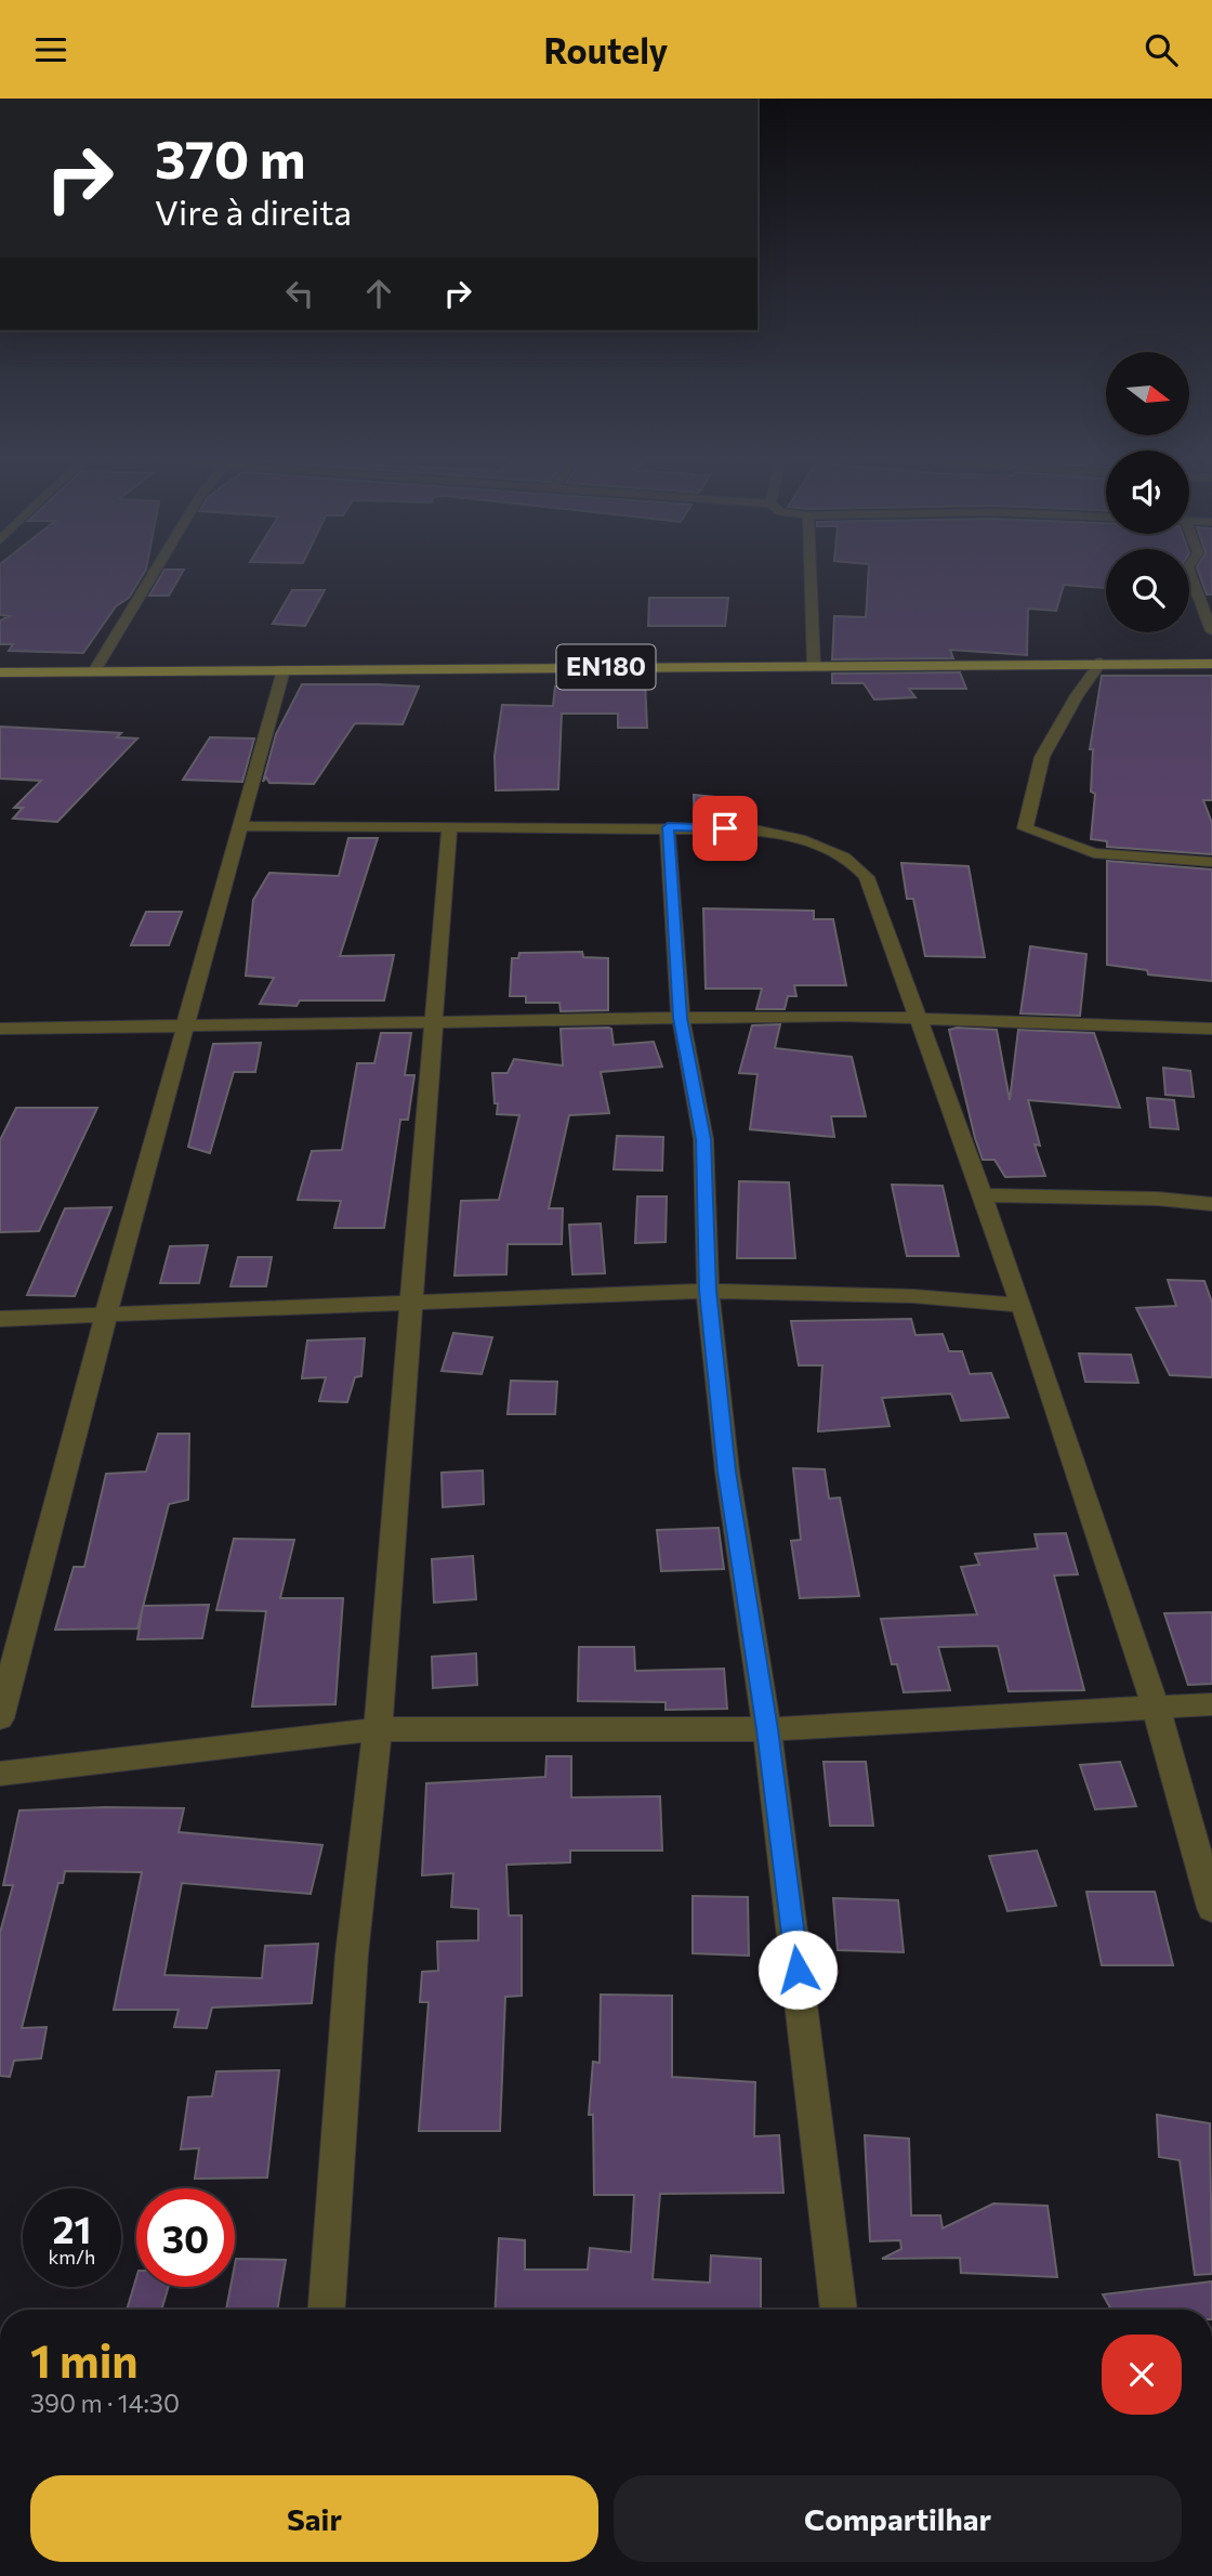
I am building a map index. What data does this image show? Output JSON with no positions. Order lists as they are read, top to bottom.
{
  "streets": {
    "main road": ["EN180"]
  },
  "north": "right",
  "page": {
    "header": "Routely",
    "turn": ["370 m", "Vire à direita"],
    "speed": "21 km/h",
    "limit": "30",
    "heading": ["1 min", "390 m · 14:30"],
    "buttons": ["Sair", "Compartilhar"]
  }
}
